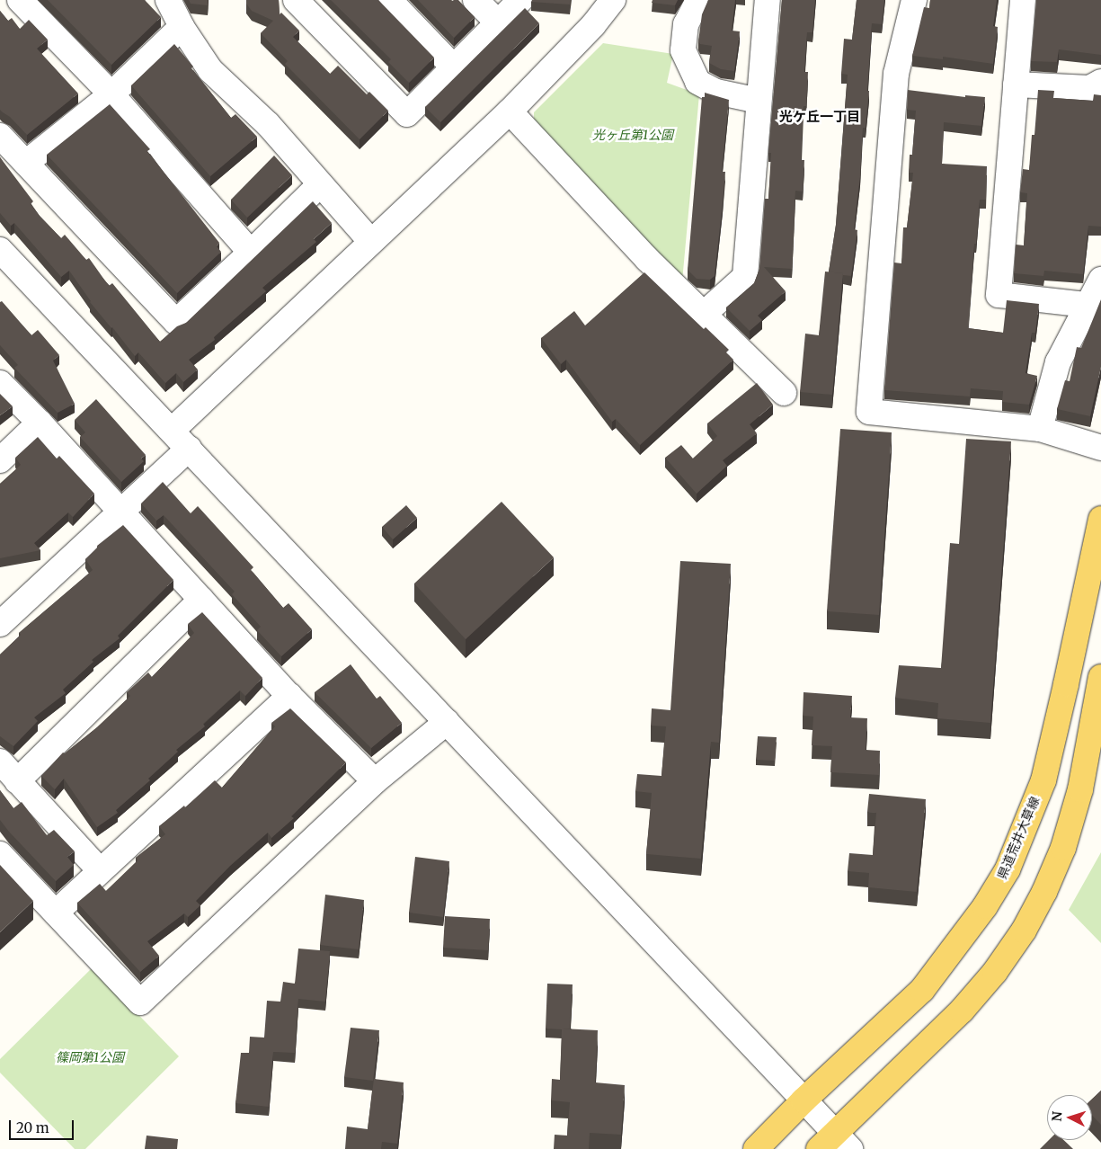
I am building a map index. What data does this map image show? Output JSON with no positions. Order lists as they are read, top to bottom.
{
  "streets": {
    "main road": ["県道荒井大草線"]
  },
  "districts": ["光ケ丘一丁目"],
  "parks": ["光ヶ丘第1公園", "篠岡第1公園"],
  "scale_bar": "20 m",
  "north": "left"
}
